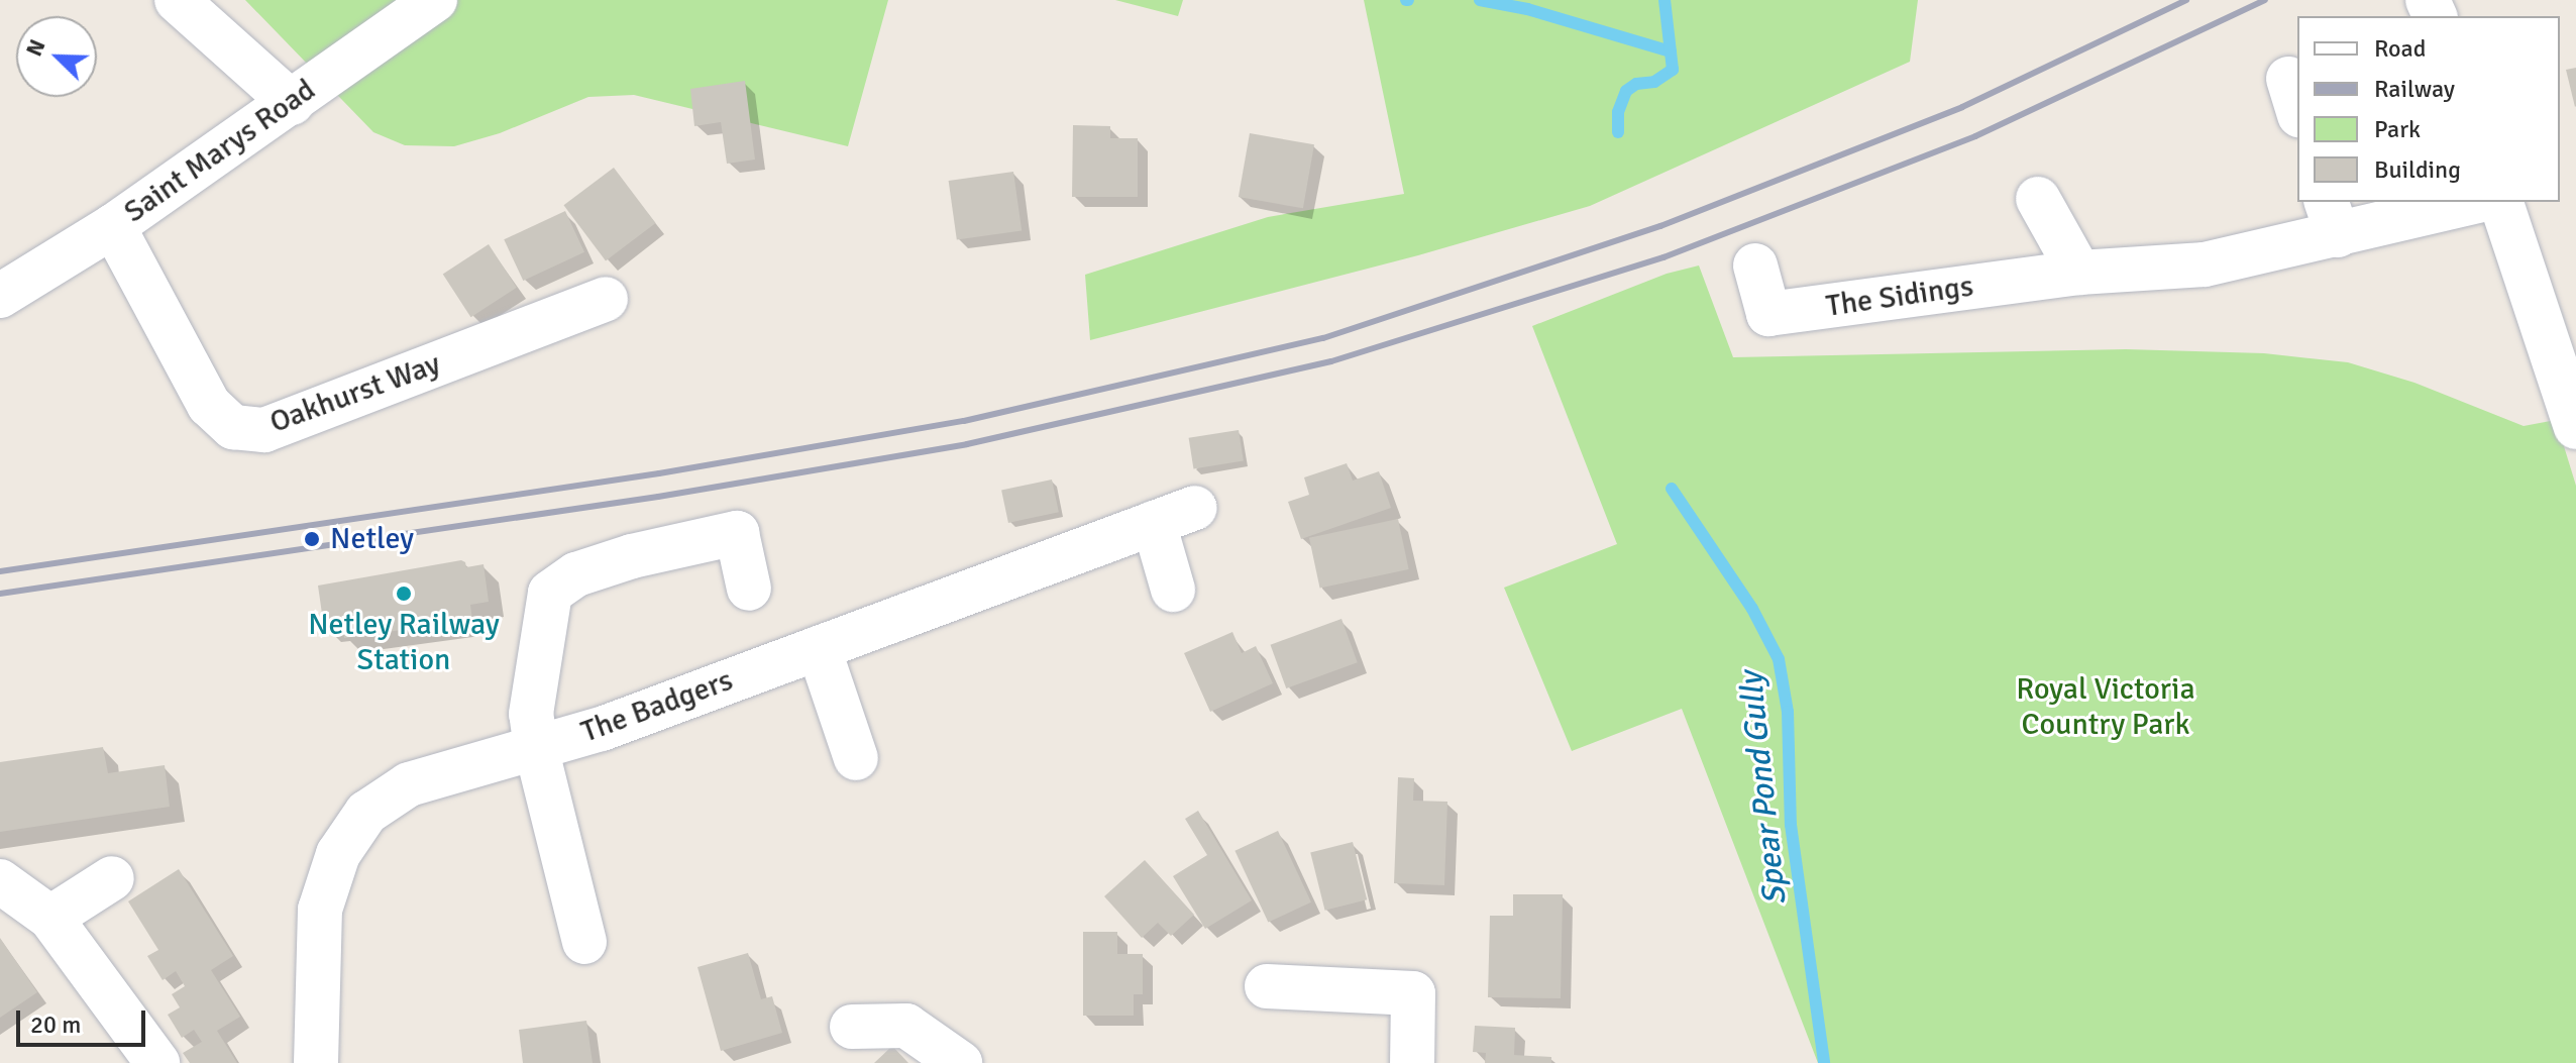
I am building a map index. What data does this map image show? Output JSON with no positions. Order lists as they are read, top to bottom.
{
  "streets": {
    "street": [
      "Saint Marys Road",
      "The Sidings",
      "Oakhurst Way",
      "The Badgers"
    ]
  },
  "crossings": [
    ["Saint Marys Road", "Oakhurst Way"]
  ],
  "water": ["Spear Pond Gully"],
  "parks": ["Royal Victoria Country Park"],
  "places": ["Netley", "Netley Railway Station"],
  "legend": [
    "Road",
    "Railway",
    "Park",
    "Building"
  ],
  "scale_bar": "20 m",
  "north": "top left"
}
